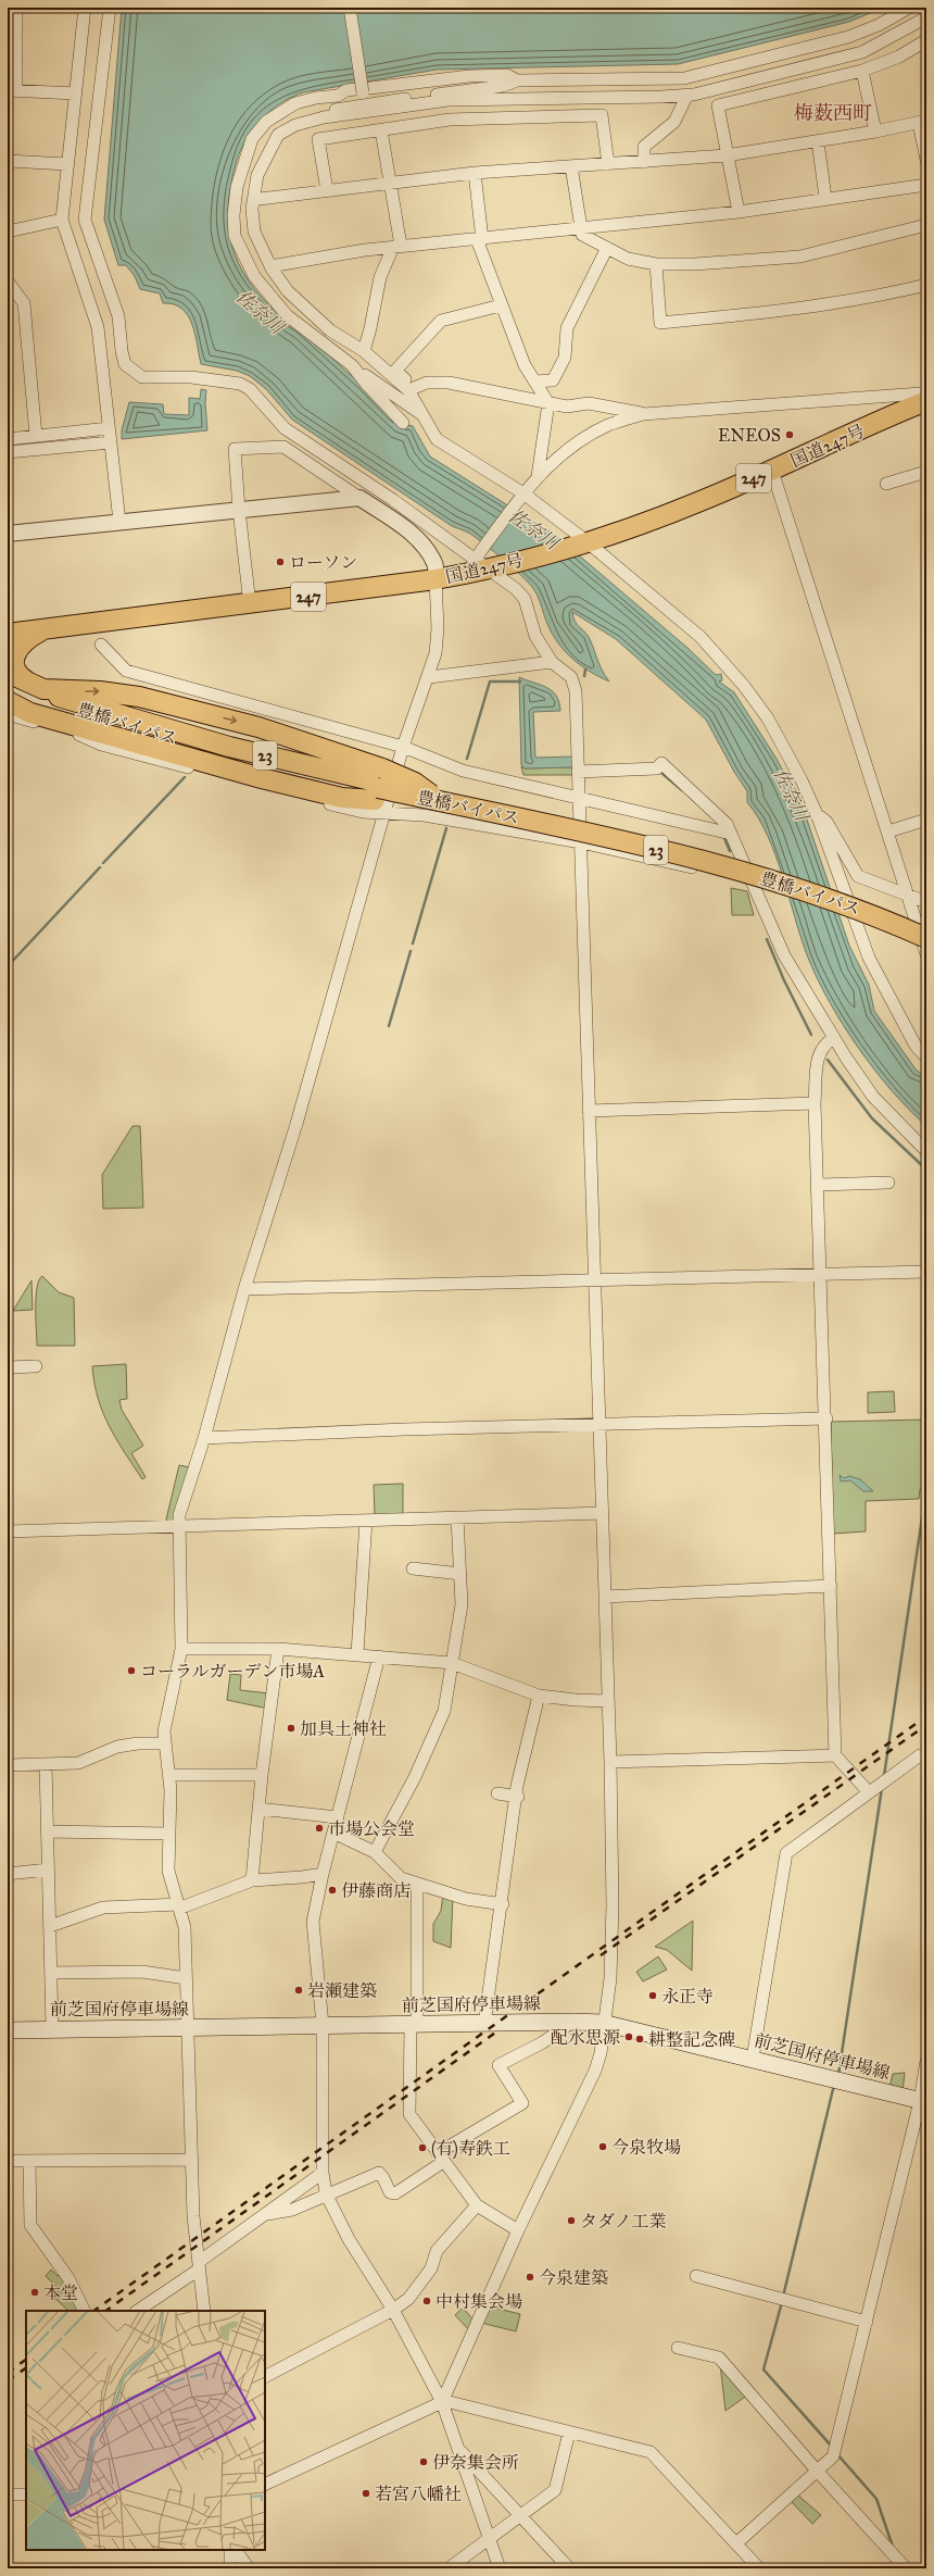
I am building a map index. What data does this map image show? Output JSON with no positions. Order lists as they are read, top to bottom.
{
  "streets": {
    "highway": [
      "国道247号",
      "247",
      "豊橋バイパス",
      "23"
    ],
    "main road": ["前芝国府停車場線"]
  },
  "districts": ["梅薮西町"],
  "water": ["佐奈川"],
  "places": [
    "ENEOS",
    "ローソン",
    "コーラルガーデン市場A",
    "加具土神社",
    "市場公会堂",
    "伊藤商店",
    "岩瀬建築",
    "永正寺",
    "配水思源",
    "耕整記念碑",
    "今泉牧場",
    "(有)寿鉄工",
    "タダノ工業",
    "今泉建築",
    "本堂",
    "中村集会場",
    "伊奈集会所",
    "若宮八幡社"
  ]
}
